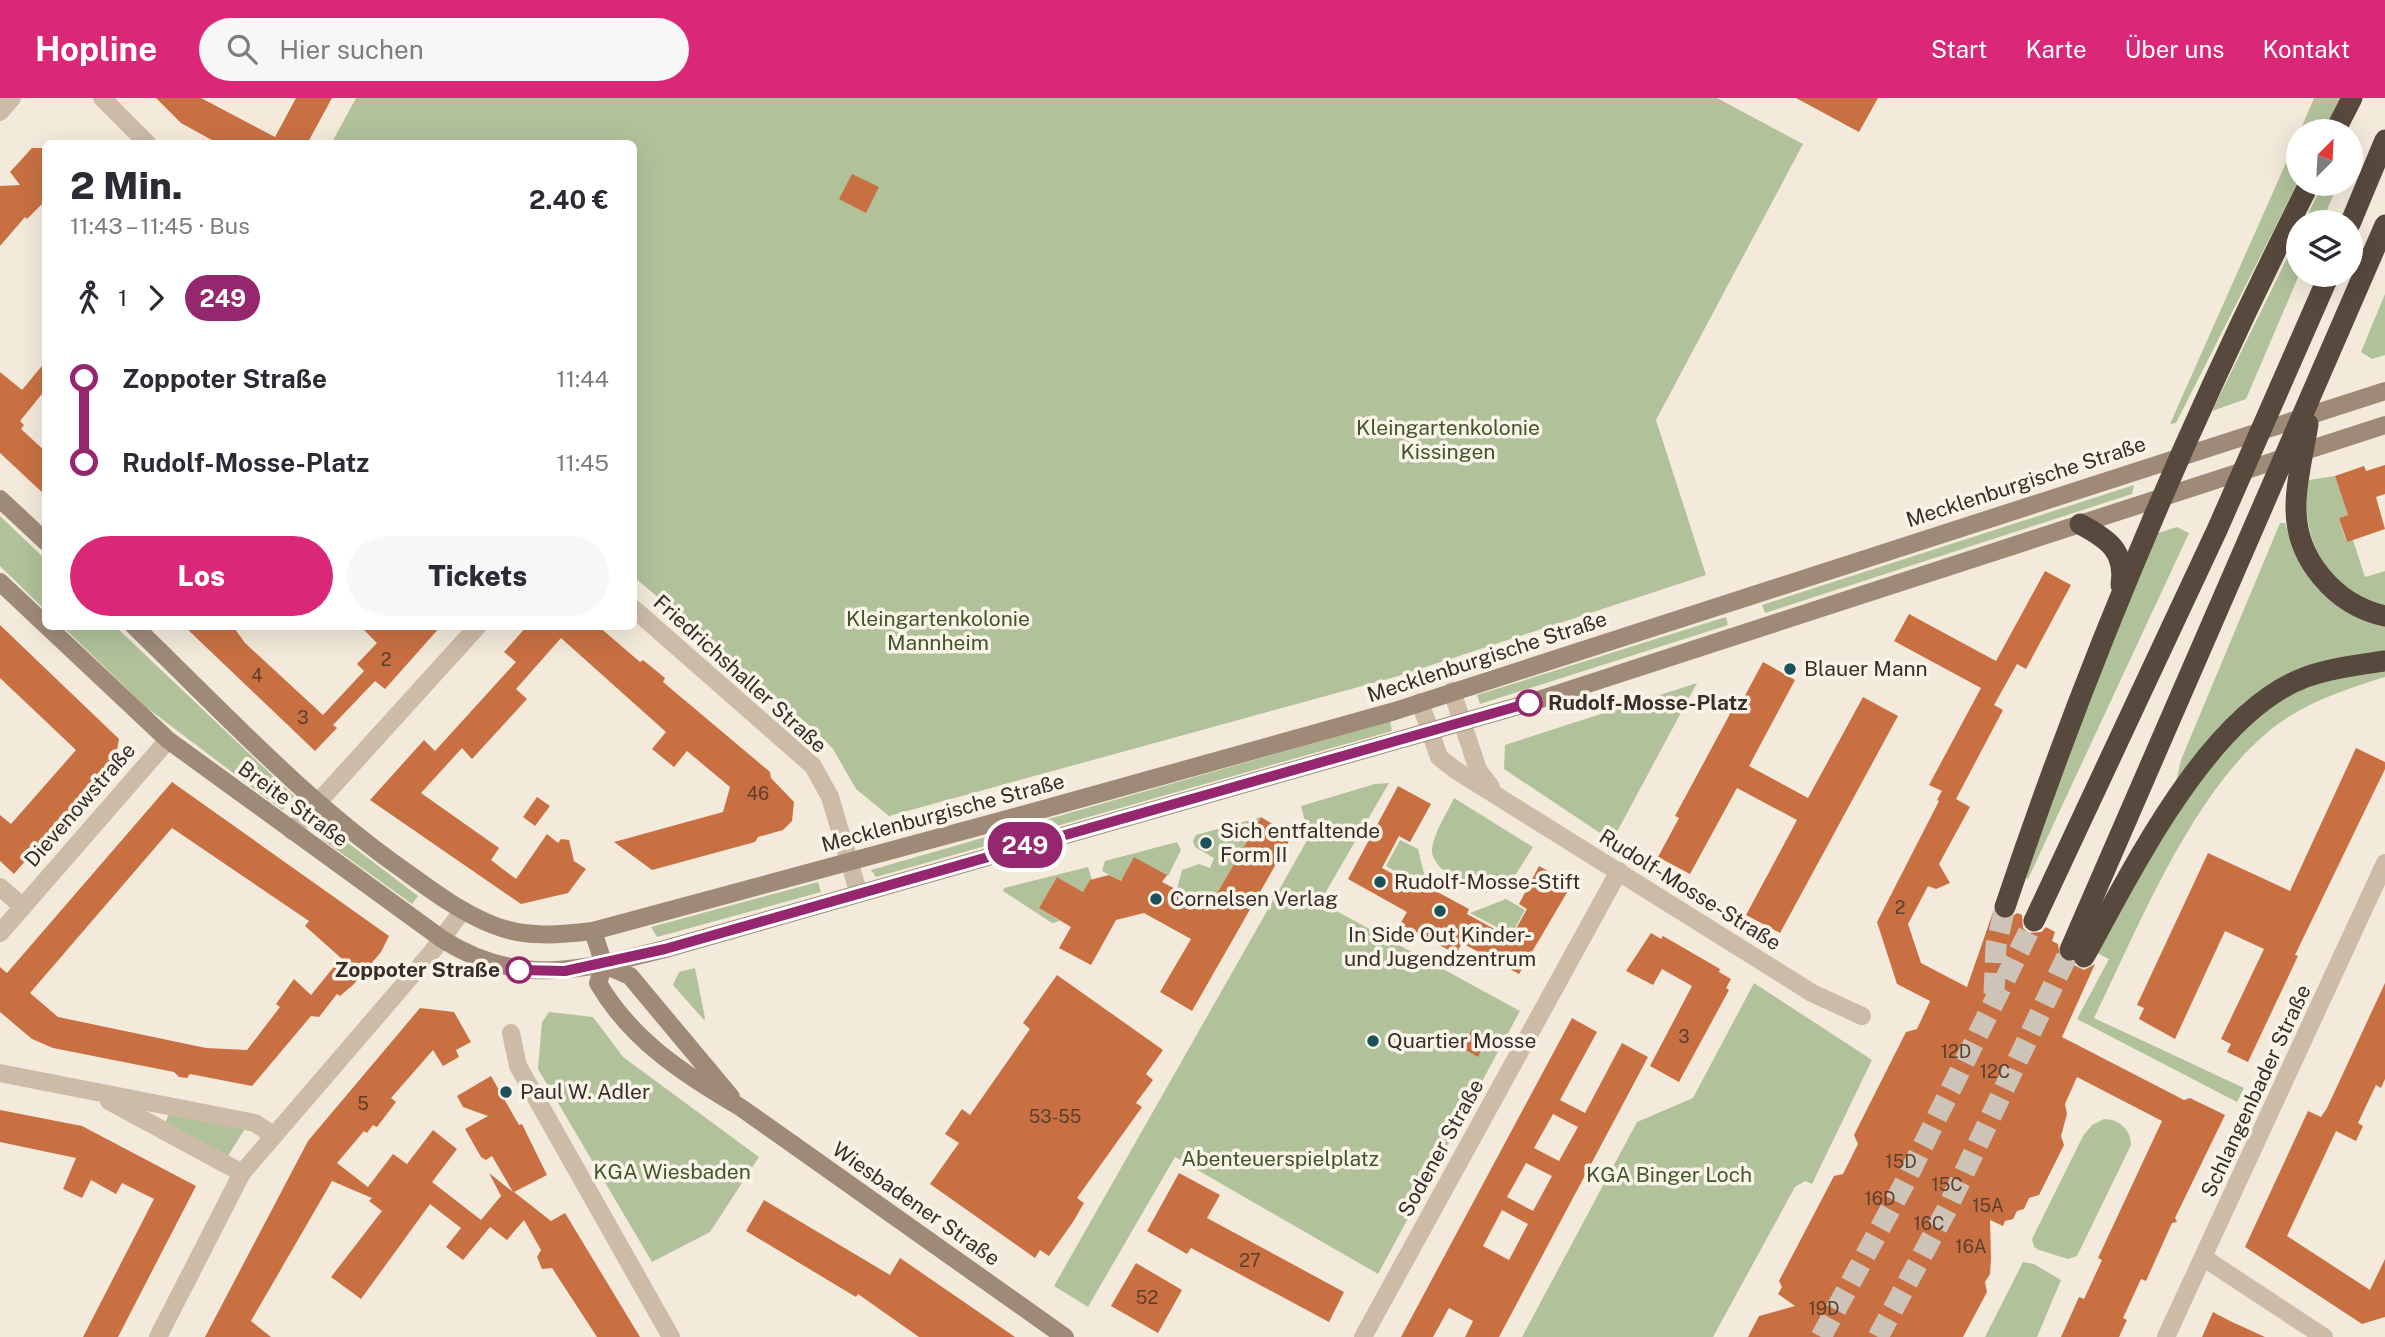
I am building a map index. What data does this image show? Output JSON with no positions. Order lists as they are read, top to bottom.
{
  "streets": {
    "main road": ["Mecklenburgische Straße", "Breite Straße", "Wiesbadener Straße"],
    "street": [
      "Friedrichshaller Straße",
      "Dievenowstraße",
      "Rudolf-Mosse-Straße",
      "Schlangenbader Straße",
      "Sodener Straße"
    ]
  },
  "crossings": [
    ["Mecklenburgische Straße", "Friedrichshaller Straße"],
    ["Mecklenburgische Straße", "Breite Straße"],
    ["Mecklenburgische Straße", "Rudolf-Mosse-Straße"],
    ["Mecklenburgische Straße", "Wiesbadener Straße"],
    ["Breite Straße", "Dievenowstraße"],
    ["Breite Straße", "Wiesbadener Straße"],
    ["Rudolf-Mosse-Straße", "Sodener Straße"]
  ],
  "parks": [
    "Kleingartenkolonie Kissingen",
    "Kleingartenkolonie Mannheim",
    "Abenteuerspielplatz",
    "KGA Wiesbaden",
    "KGA Binger Loch"
  ],
  "places": [
    "Blauer Mann",
    "Rudolf-Mosse-Platz",
    "Sich entfaltende Form II",
    "Rudolf-Mosse-Stift",
    "Cornelsen Verlag",
    "In Side Out Kinder- und Jugendzentrum",
    "Zoppoter Straße",
    "Quartier Mosse",
    "Paul W. Adler"
  ],
  "lines": ["bus line 249"],
  "house_numbers": [
    "2",
    "4",
    "3",
    "46",
    "2",
    "3",
    "12D",
    "12C",
    "5",
    "53-55",
    "15D",
    "15C",
    "16D",
    "15A",
    "16C",
    "16A",
    "27",
    "52",
    "19D"
  ],
  "north": "top right",
  "page": {
    "header": "Hopline",
    "search": "Hier suchen",
    "nav": [
      "Start",
      "Karte",
      "Über uns",
      "Kontakt"
    ],
    "on_map": "249",
    "heading": ["2 Min.", "11:43 – 11:45 · Bus", "2.40 €"],
    "legs": ["1", "249"],
    "list": [
      {
        "name": "Zoppoter Straße",
        "value": "11:44"
      },
      {
        "name": "Rudolf-Mosse-Platz",
        "value": "11:45"
      }
    ],
    "buttons": ["Los", "Tickets"]
  }
}
